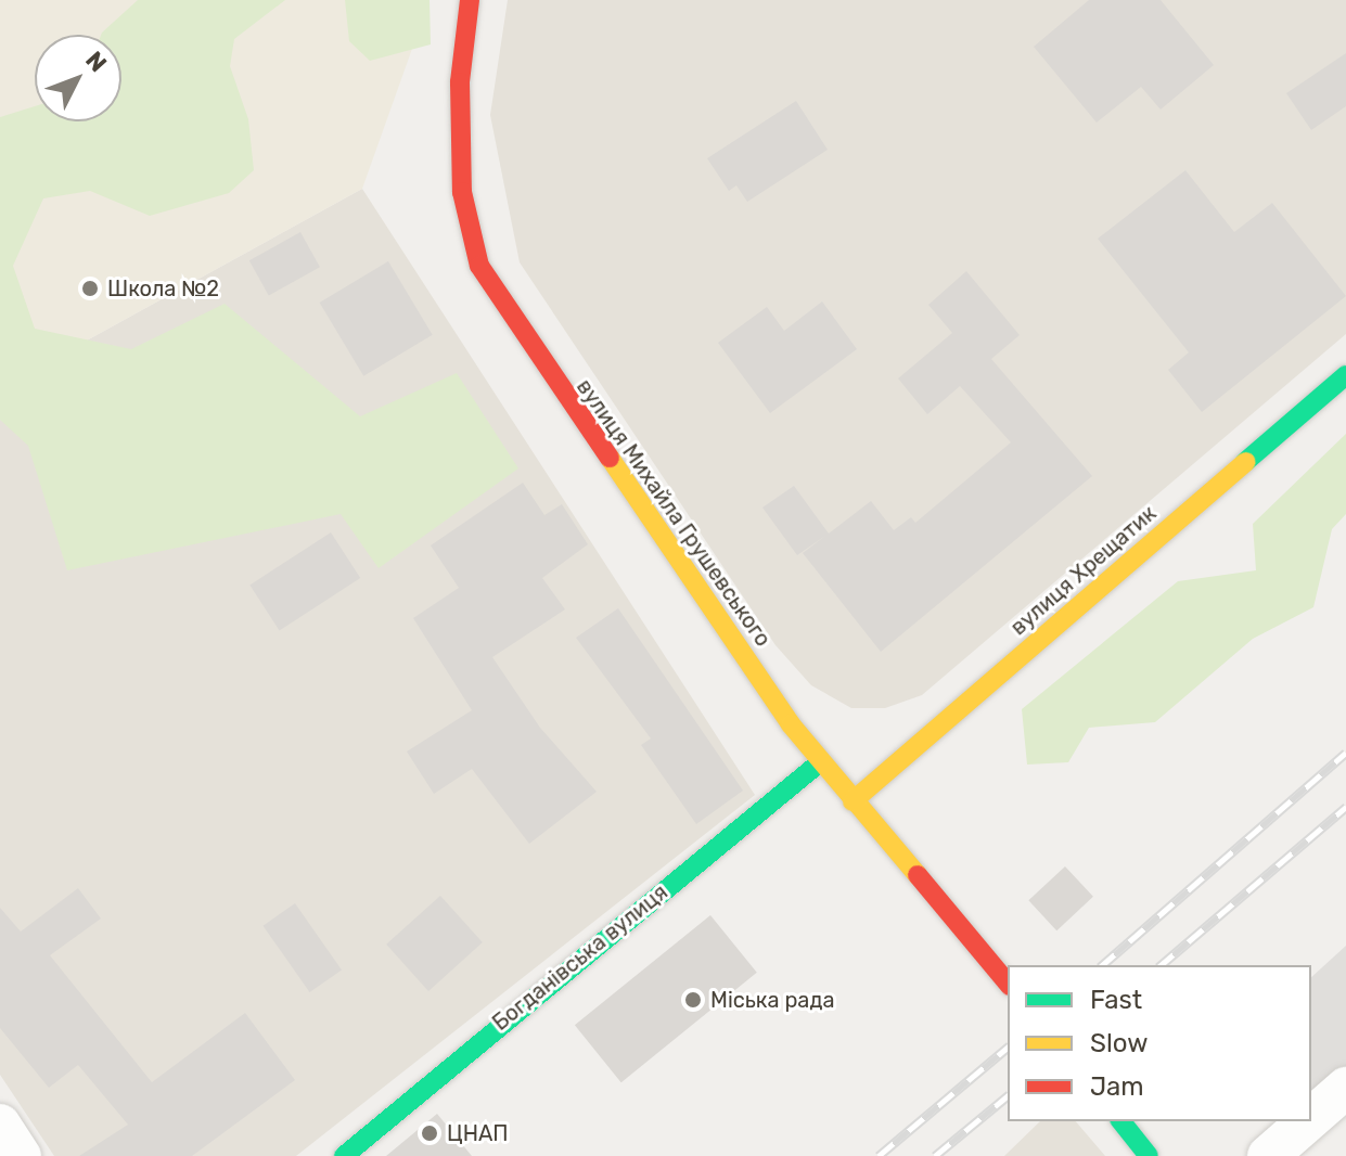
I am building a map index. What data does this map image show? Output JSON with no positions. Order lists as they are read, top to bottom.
{
  "streets": {
    "street": ["вулиця Михайла Грушевського", "вулиця Хрещатик", "Богданівська вулиця"]
  },
  "crossings": [
    ["вулиця Михайла Грушевського", "вулиця Хрещатик"],
    ["вулиця Михайла Грушевського", "Богданівська вулиця"]
  ],
  "places": ["Школа №2", "Міська рада", "ЦНАП"],
  "legend": ["Fast", "Slow", "Jam"],
  "north": "top right"
}
